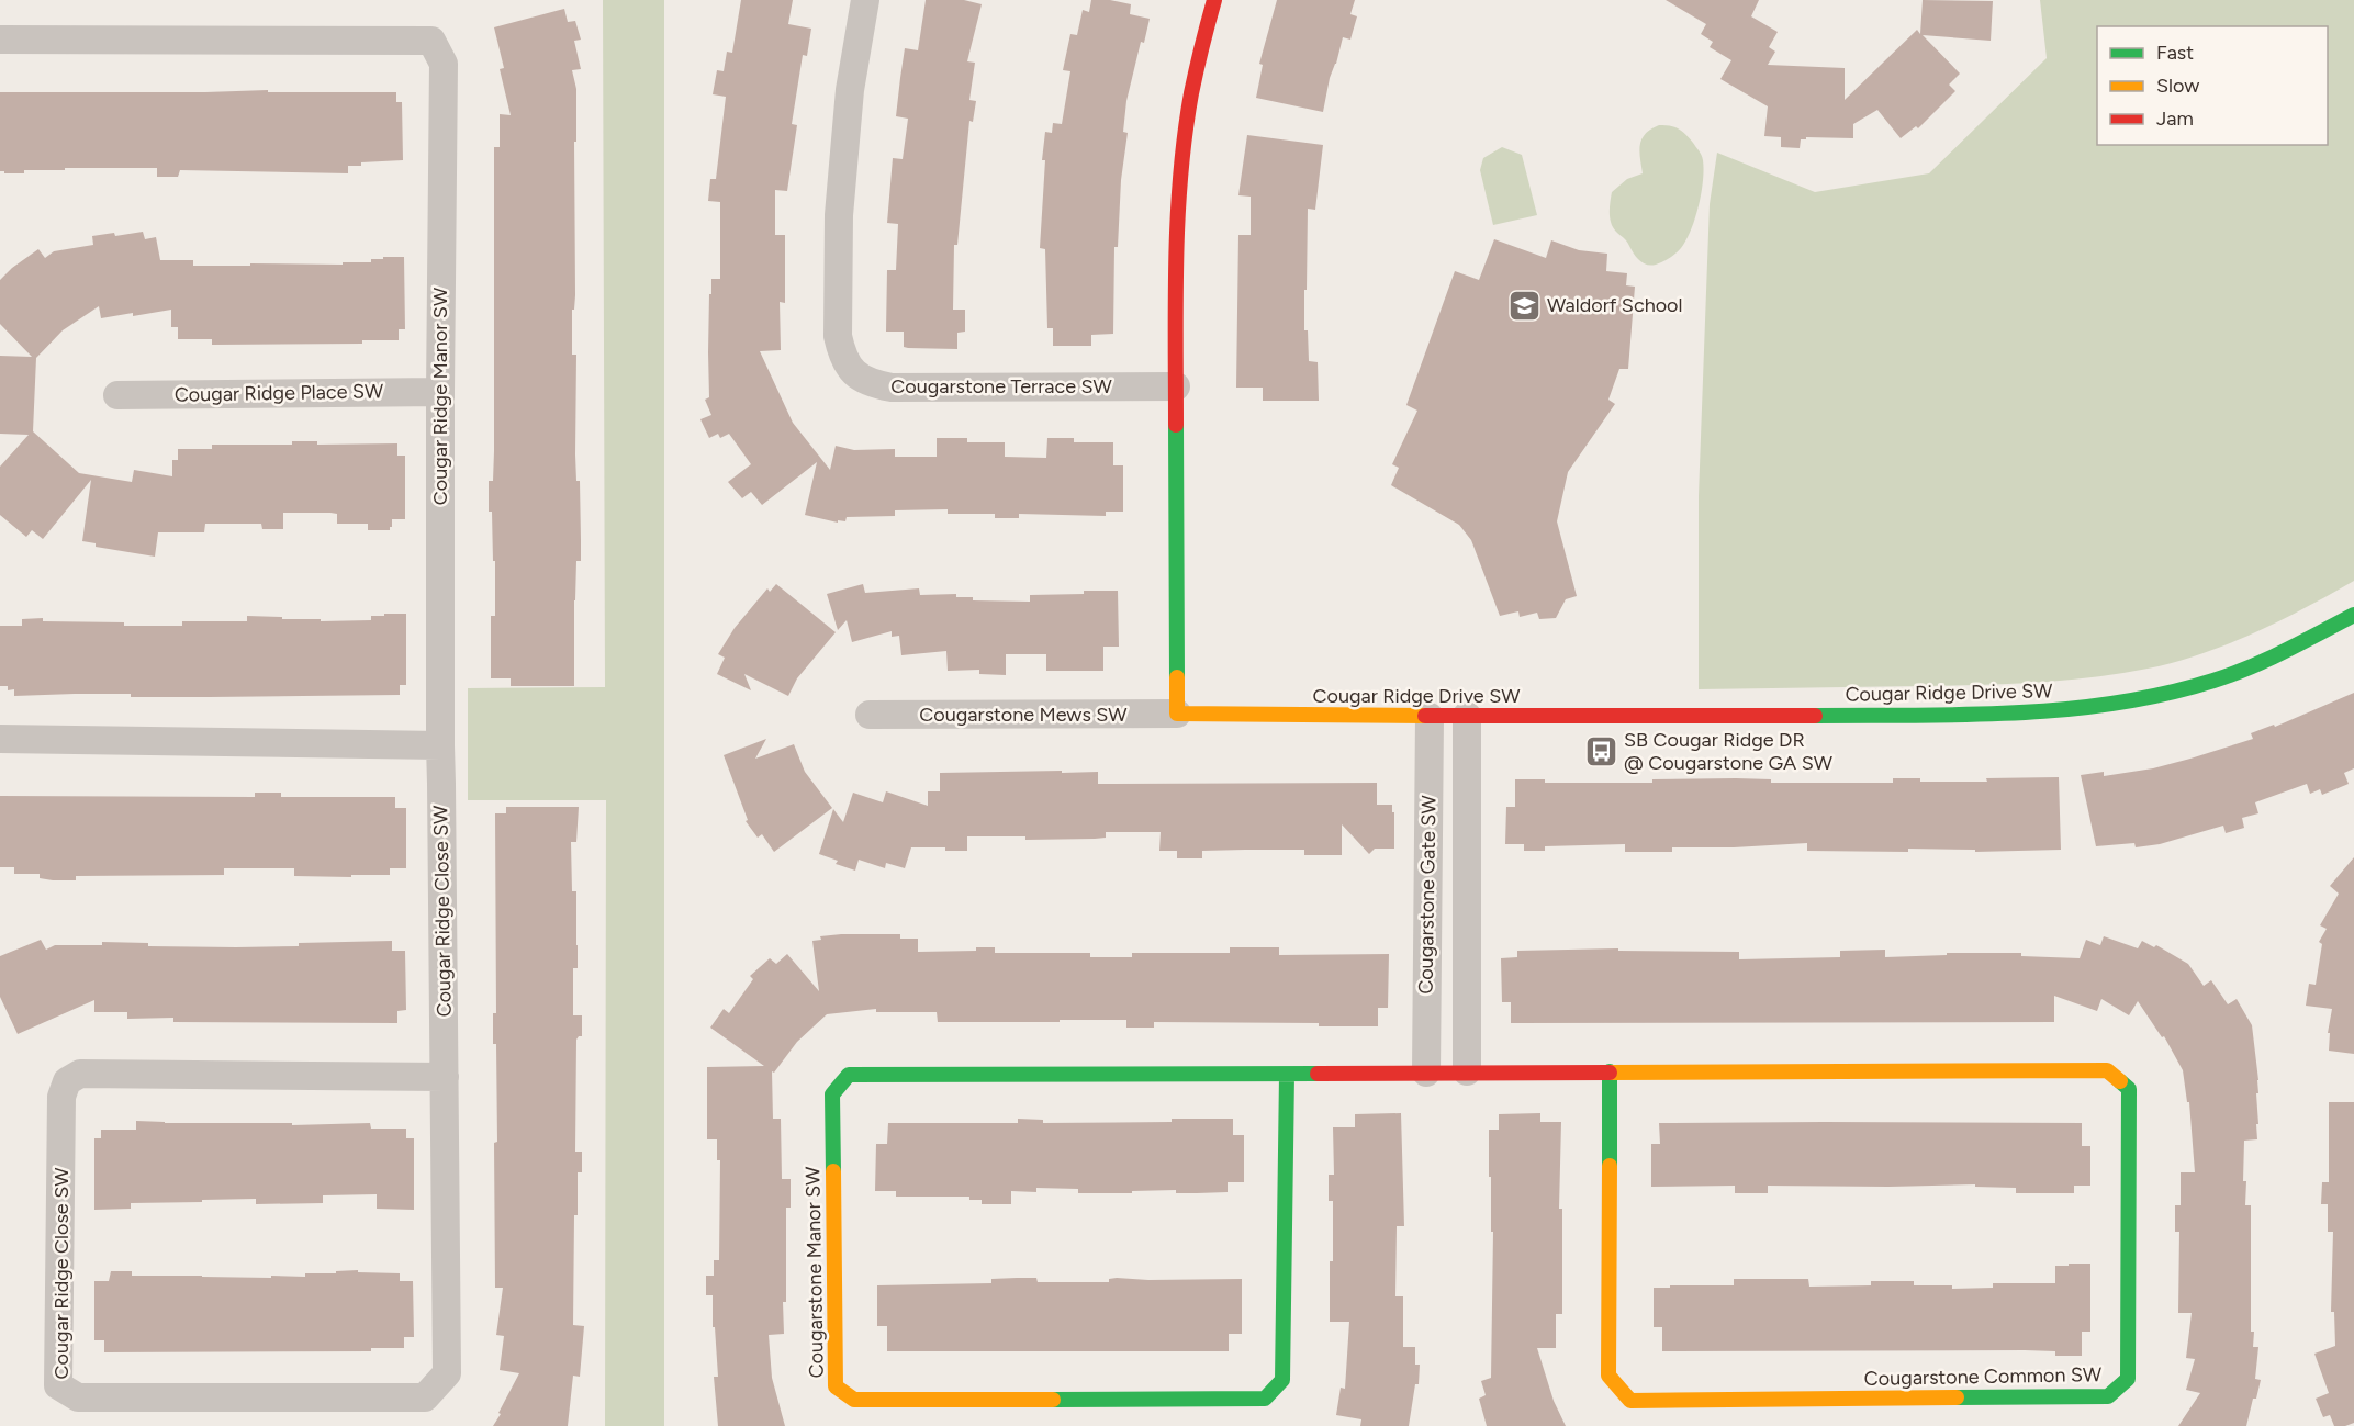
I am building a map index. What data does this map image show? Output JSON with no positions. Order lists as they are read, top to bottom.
{
  "streets": {
    "street": [
      "Cougarstone Terrace SW",
      "Cougar Ridge Place SW",
      "Cougar Ridge Manor SW",
      "Cougar Ridge Drive SW",
      "Cougarstone Mews SW",
      "Cougarstone Gate SW",
      "Cougar Ridge Close SW",
      "Cougarstone Manor SW",
      "Cougarstone Common SW"
    ]
  },
  "crossings": [
    ["Cougar Ridge Place SW", "Cougar Ridge Manor SW"],
    ["Cougar Ridge Manor SW", "Cougar Ridge Close SW"],
    ["Cougar Ridge Drive SW", "Cougarstone Mews SW"],
    ["Cougar Ridge Drive SW", "Cougarstone Gate SW"],
    ["Cougarstone Gate SW", "Cougarstone Manor SW"],
    ["Cougarstone Gate SW", "Cougarstone Common SW"],
    ["Cougarstone Manor SW", "Cougarstone Common SW"]
  ],
  "places": {
    "school or university": ["Waldorf School"],
    "bus stop": ["SB Cougar Ridge DR @ Cougarstone GA SW"]
  },
  "legend": ["Fast", "Slow", "Jam"]
}
